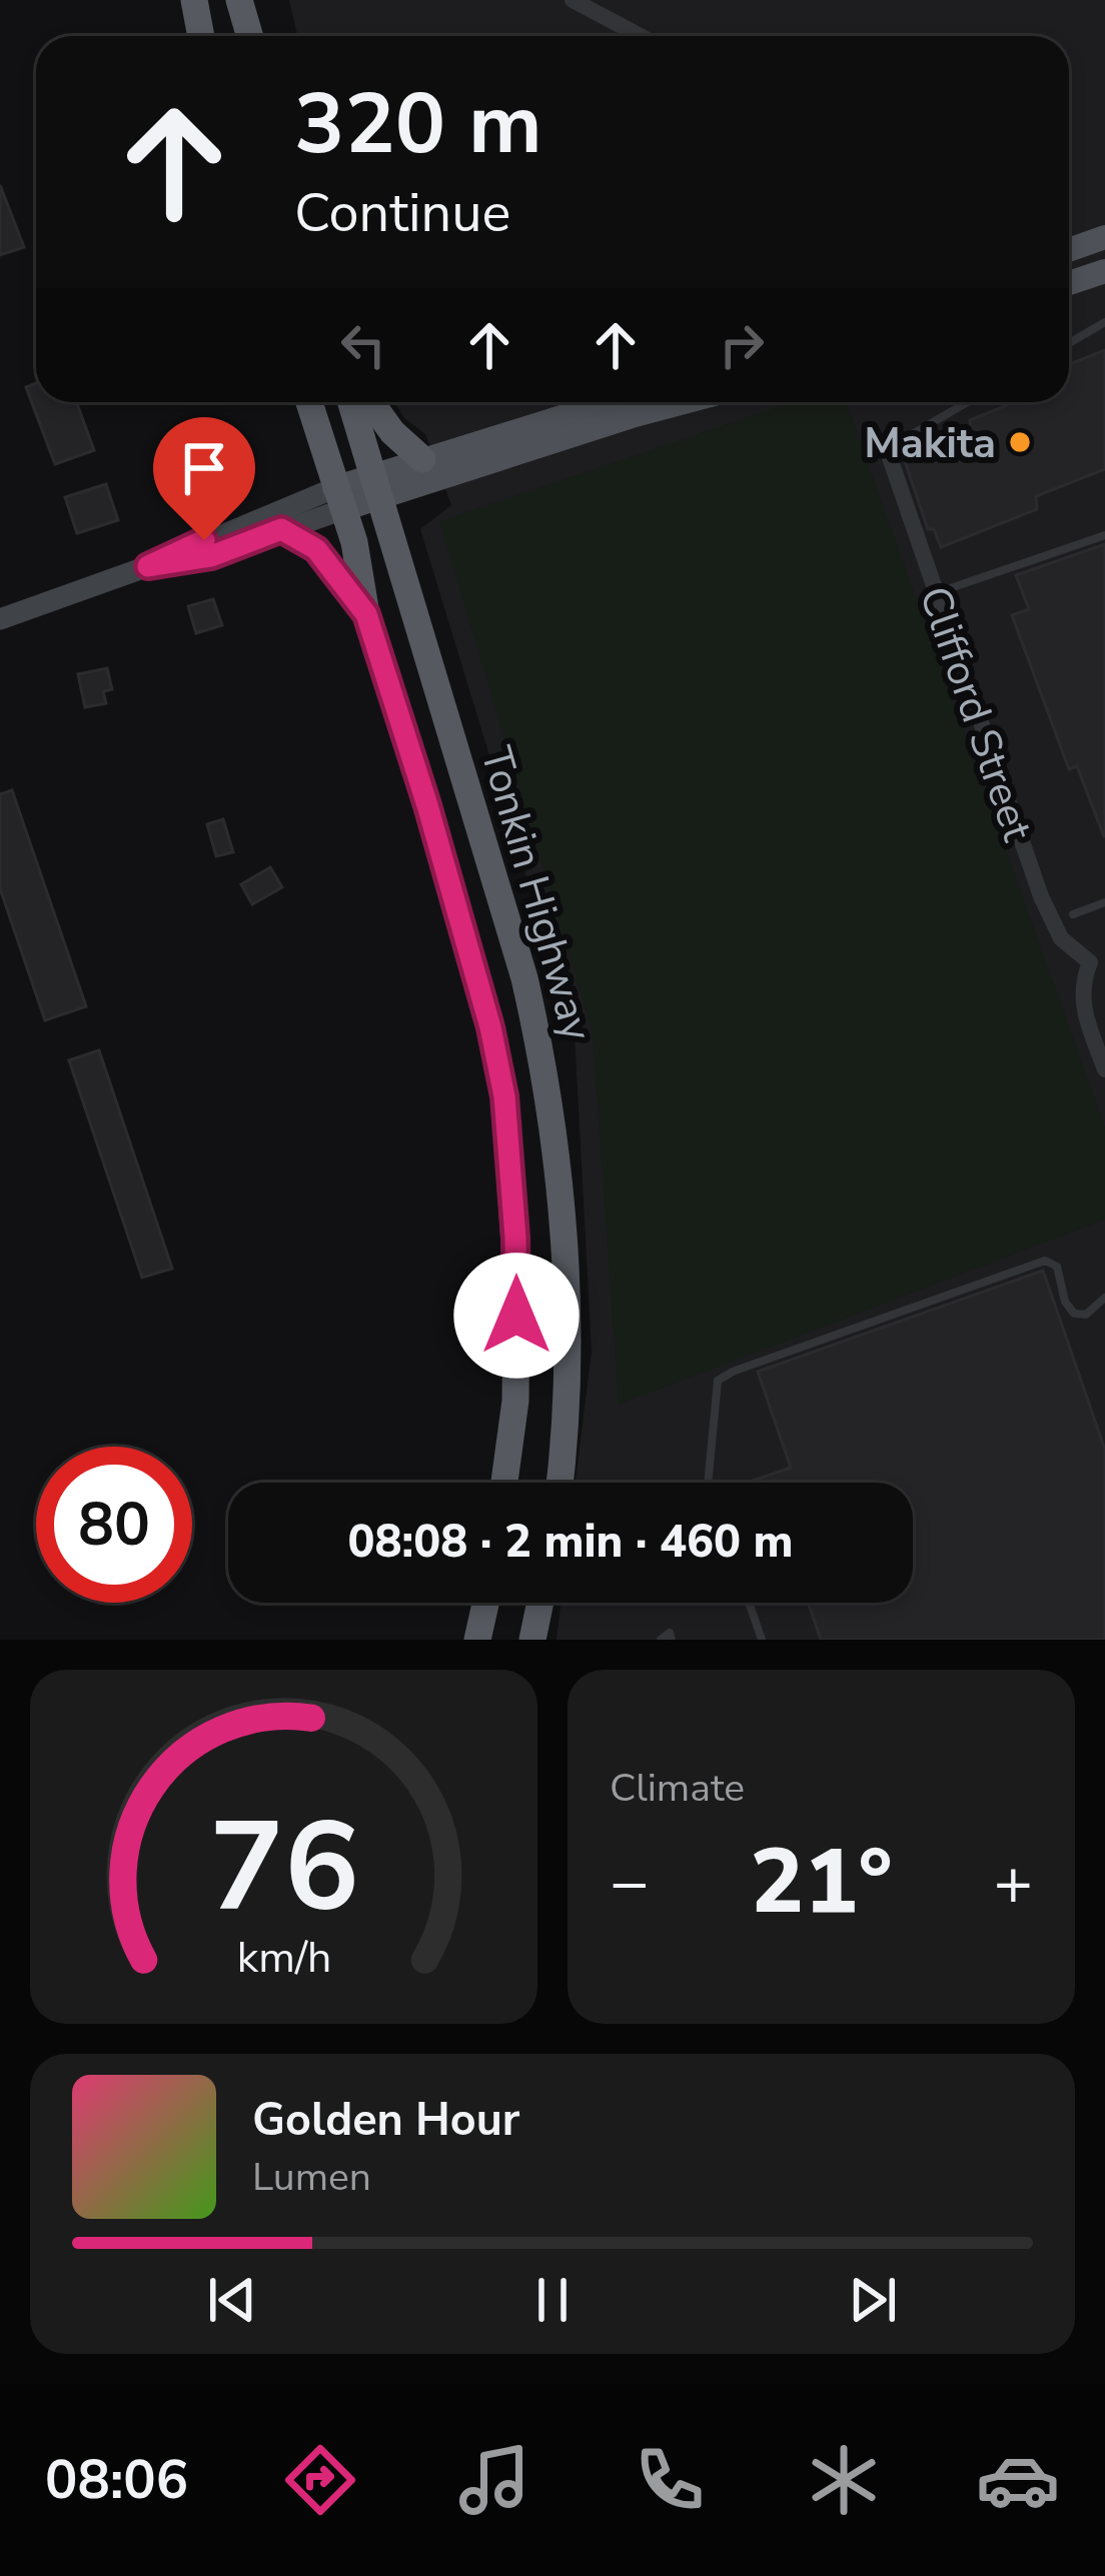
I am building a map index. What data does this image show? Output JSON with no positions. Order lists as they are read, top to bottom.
{
  "streets": {
    "highway": ["Tonkin Highway"],
    "street": ["Clifford Street"]
  },
  "places": ["Makita"],
  "page": {
    "turn": ["320 m", "Continue"],
    "limit": "80",
    "trip": "08:08 · 2 min · 460 m",
    "tile": "Climate",
    "heat": ["−", "21°", "+"],
    "song": ["Golden Hour", "Lumen"],
    "tabs": "08:06",
    "gauge": ["76", "km/h"]
  }
}
